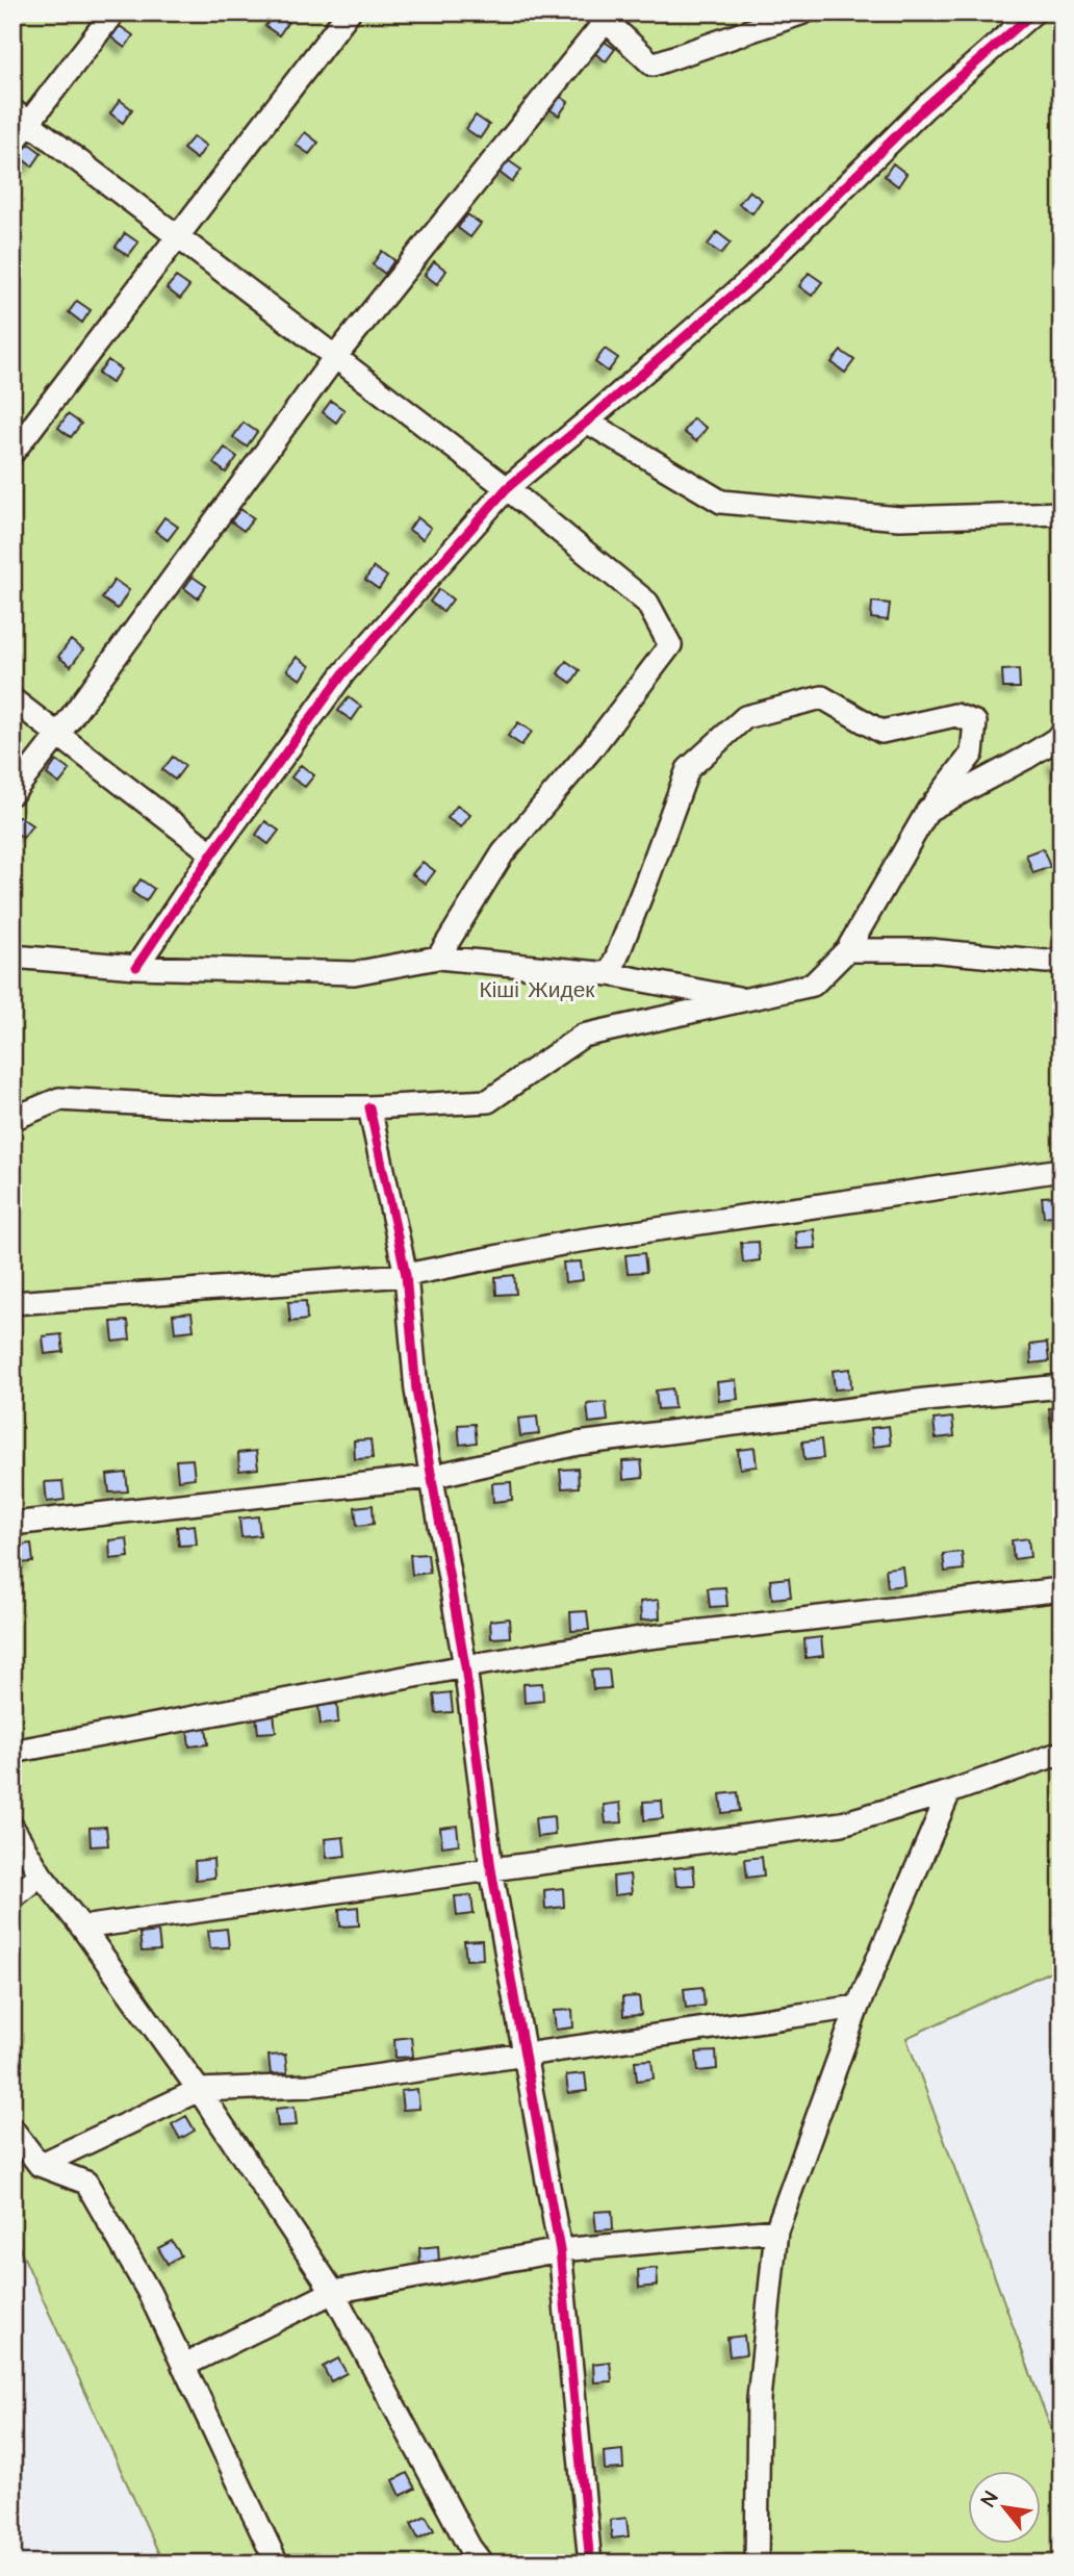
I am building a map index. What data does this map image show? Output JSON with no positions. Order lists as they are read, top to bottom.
{
  "parks": ["Кіші Жидек"],
  "north": "top left"
}
